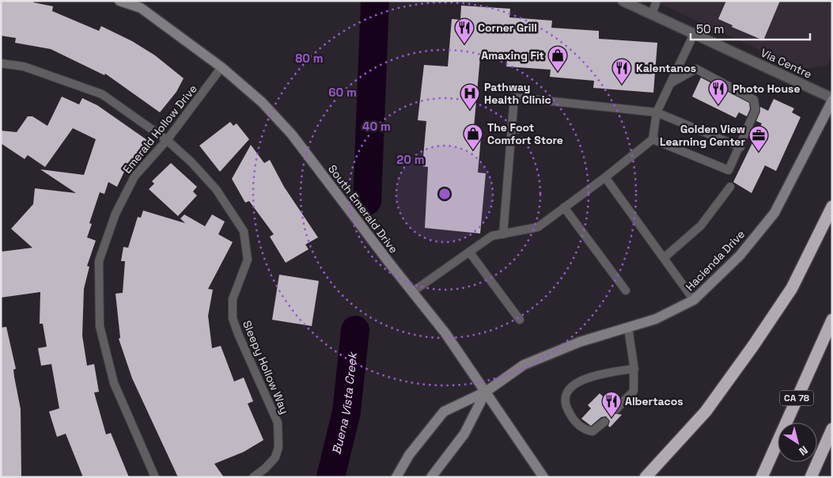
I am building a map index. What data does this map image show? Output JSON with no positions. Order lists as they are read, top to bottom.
{
  "streets": {
    "highway": ["CA 78"],
    "main road": ["South Emerald Drive", "Hacienda Drive"],
    "street": ["Via Centre"],
    "lane": ["Emerald Hollow Drive", "Sleepy Hollow Way"]
  },
  "crossings": [
    ["Via Centre", "Hacienda Drive"],
    ["Emerald Hollow Drive", "South Emerald Drive"],
    ["Emerald Hollow Drive", "Sleepy Hollow Way"],
    ["South Emerald Drive", "Hacienda Drive"]
  ],
  "water": ["Buena Vista Creek"],
  "places": {
    "restaurant": [
      "Corner Grill",
      "Kalentanos",
      "Photo House",
      "Albertacos"
    ],
    "shop": ["Amaxing Fit", "The Foot Comfort Store"],
    "hospital": ["Pathway Health Clinic"],
    "office": ["Golden View Learning Center"]
  },
  "scale_bar": "50 m",
  "north": "bottom right",
  "rings": [
    "80 m",
    "60 m",
    "40 m",
    "20 m"
  ]
}
